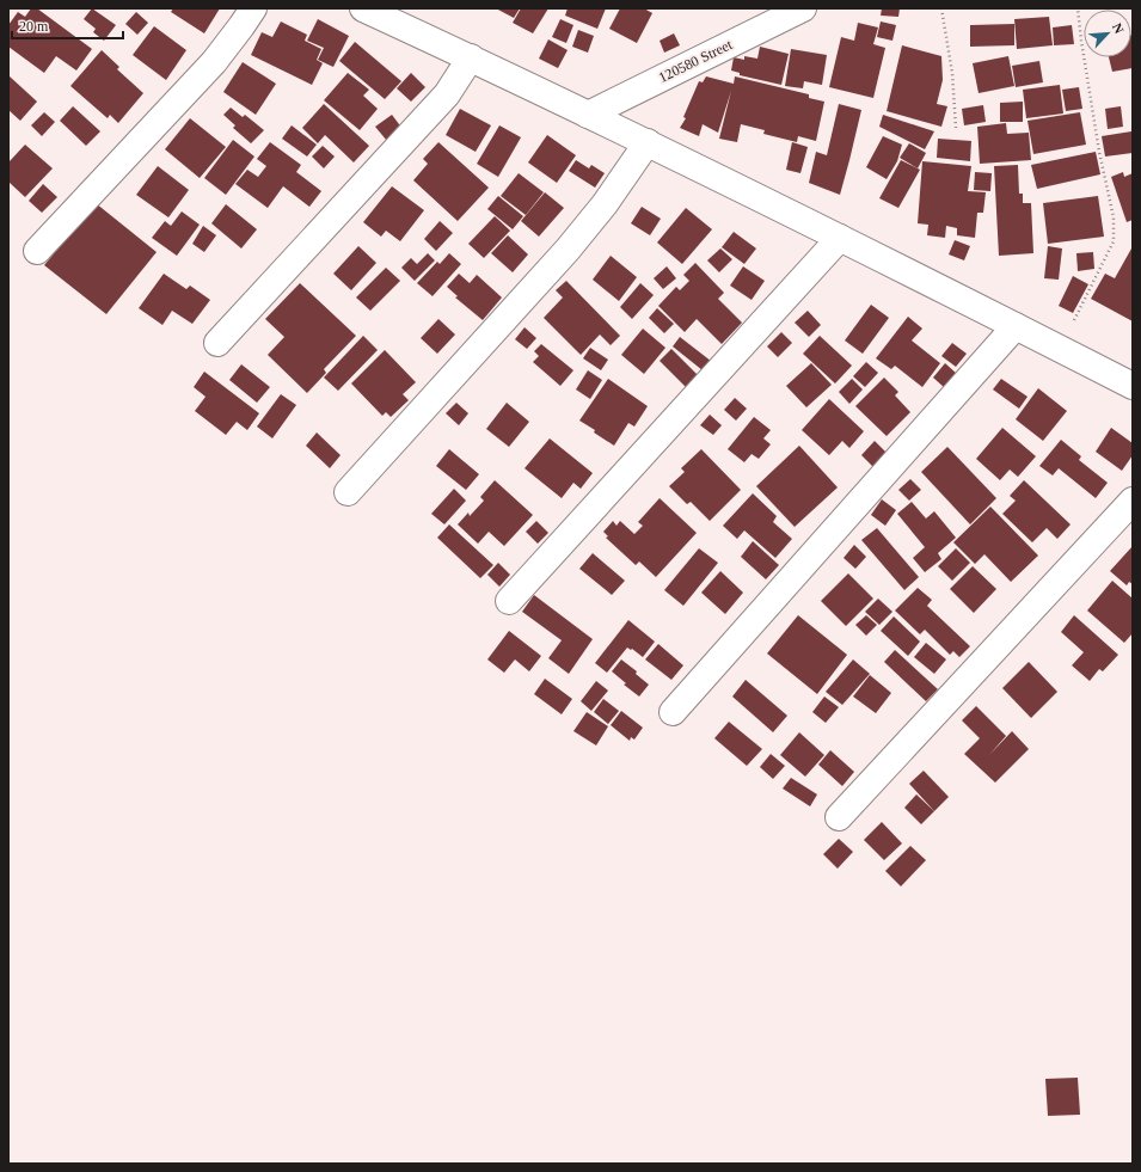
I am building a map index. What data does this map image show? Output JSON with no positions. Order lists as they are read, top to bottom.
{
  "streets": {
    "street": ["120580 Street"]
  },
  "scale_bar": "20 m",
  "north": "top right"
}
